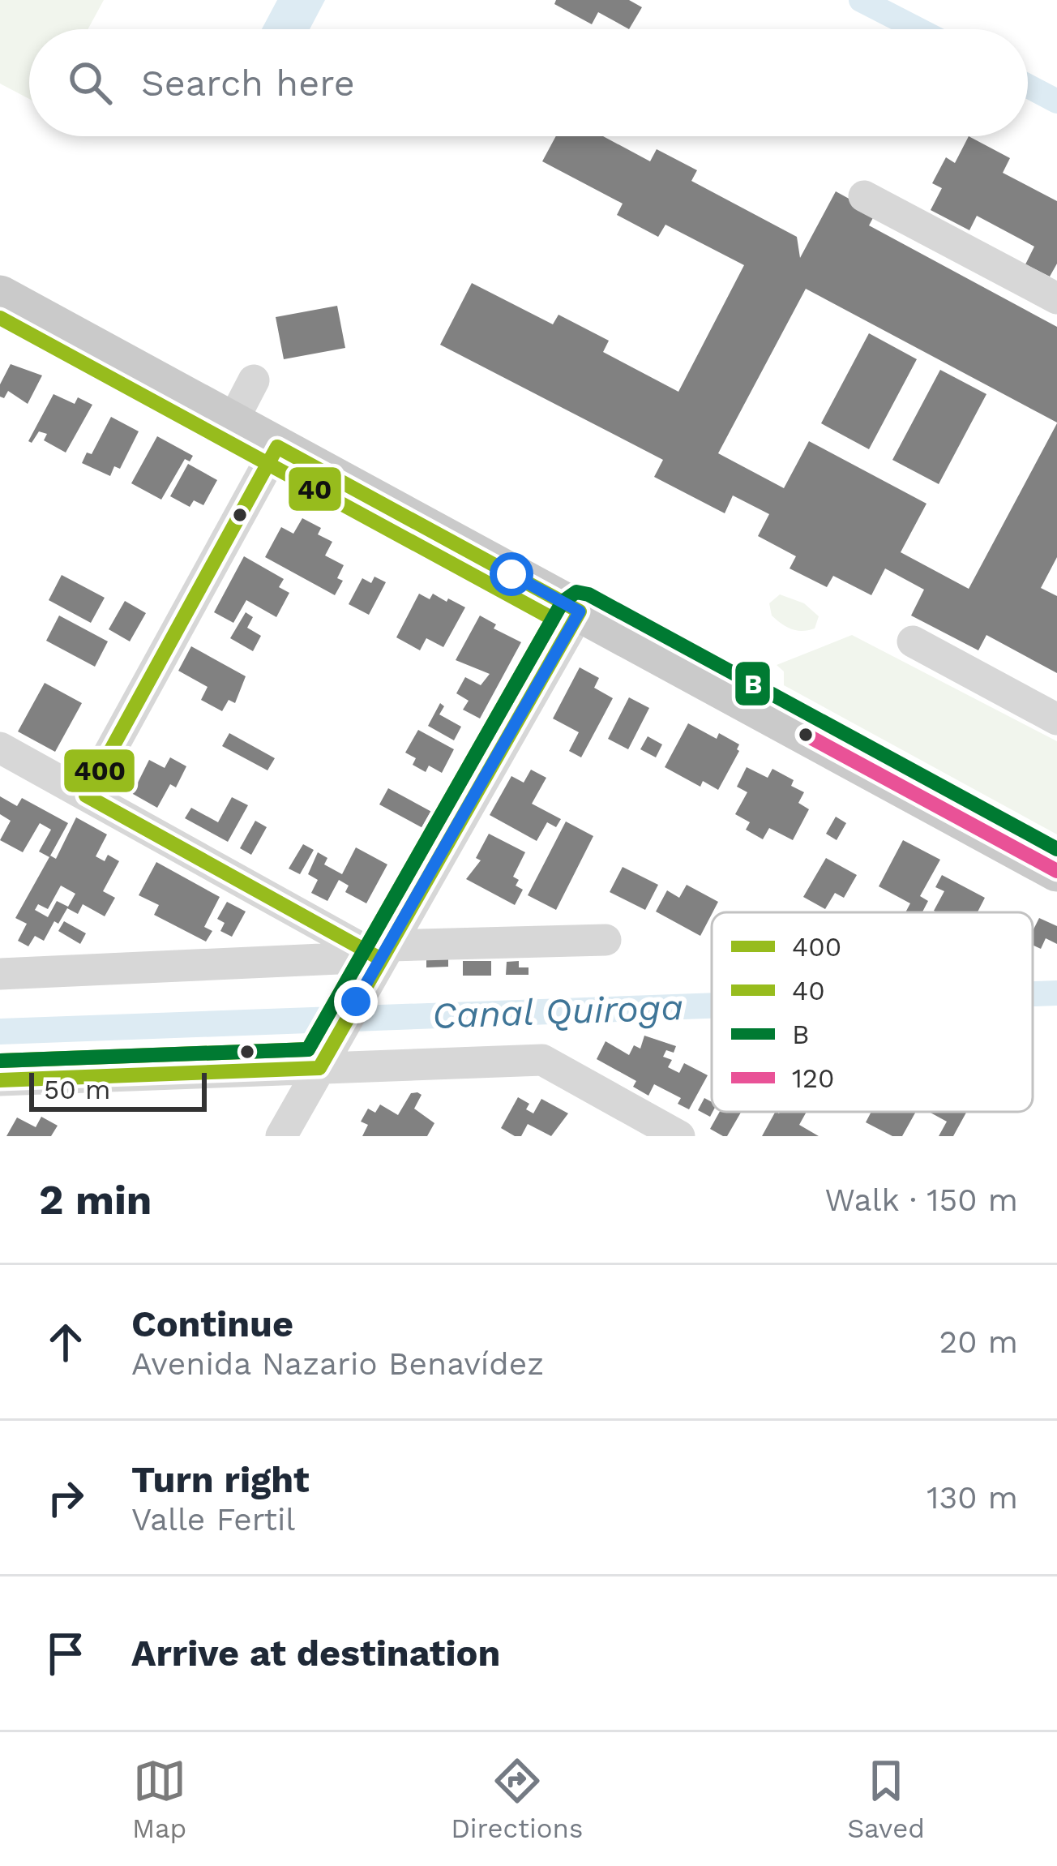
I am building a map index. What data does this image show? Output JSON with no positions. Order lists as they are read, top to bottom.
{
  "water": ["Canal Quiroga"],
  "lines": [
    "transit line 40",
    "transit line 400",
    "transit line B",
    "transit line 120"
  ],
  "legend": [
    "400",
    "40",
    "B",
    "120"
  ],
  "scale_bar": "50 m",
  "page": {
    "search": "Search here",
    "scale": "50 m",
    "heading": ["2 min", "Walk · 150 m"],
    "list": [
      ["Continue", "Avenida Nazario Benavídez", "20 m"],
      ["Turn right", "Valle Fertil", "130 m"],
      "Arrive at destination"
    ],
    "nav": ["Map", "Directions", "Saved"]
  }
}
